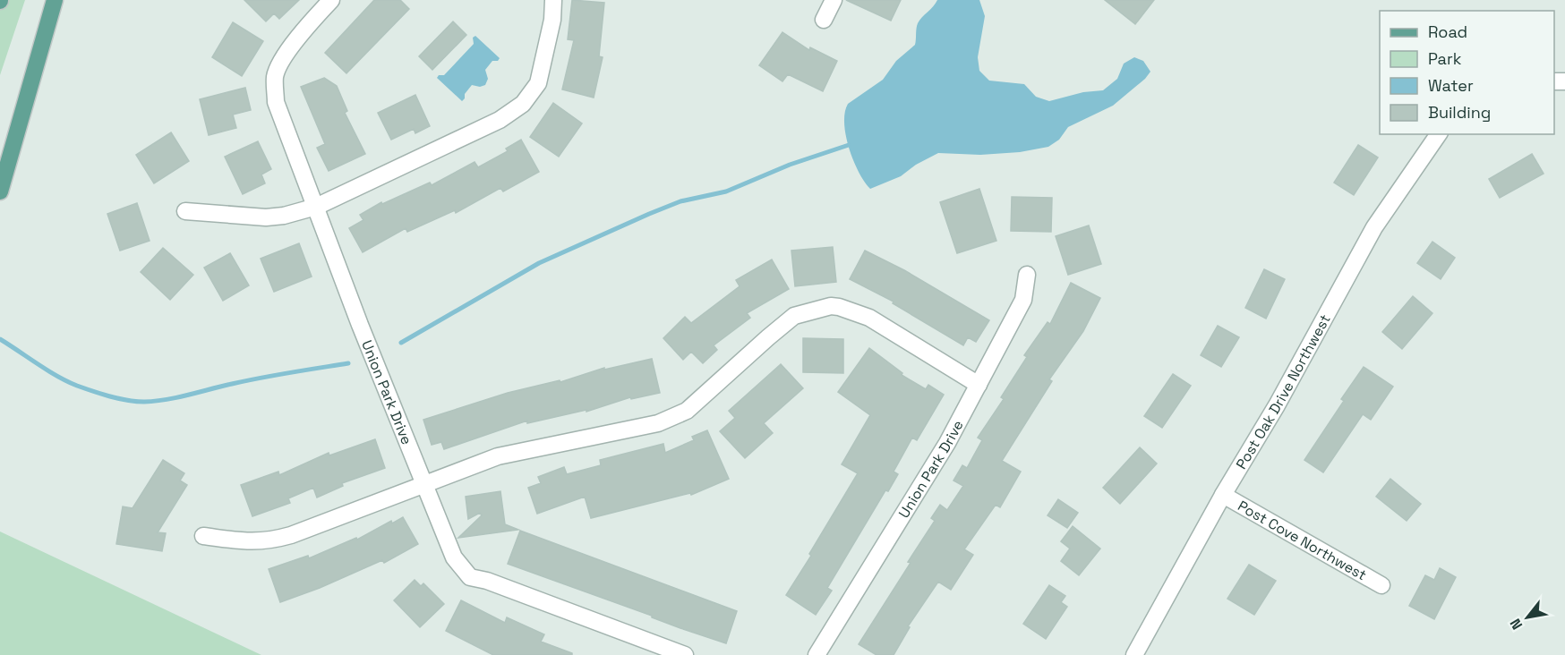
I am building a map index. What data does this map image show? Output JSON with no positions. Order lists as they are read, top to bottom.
{
  "streets": {
    "street": ["Post Oak Drive Northwest", "Union Park Drive", "Post Cove Northwest"]
  },
  "crossings": [
    ["Post Oak Drive Northwest", "Post Cove Northwest"]
  ],
  "legend": [
    "Road",
    "Park",
    "Water",
    "Building"
  ],
  "north": "bottom left"
}
